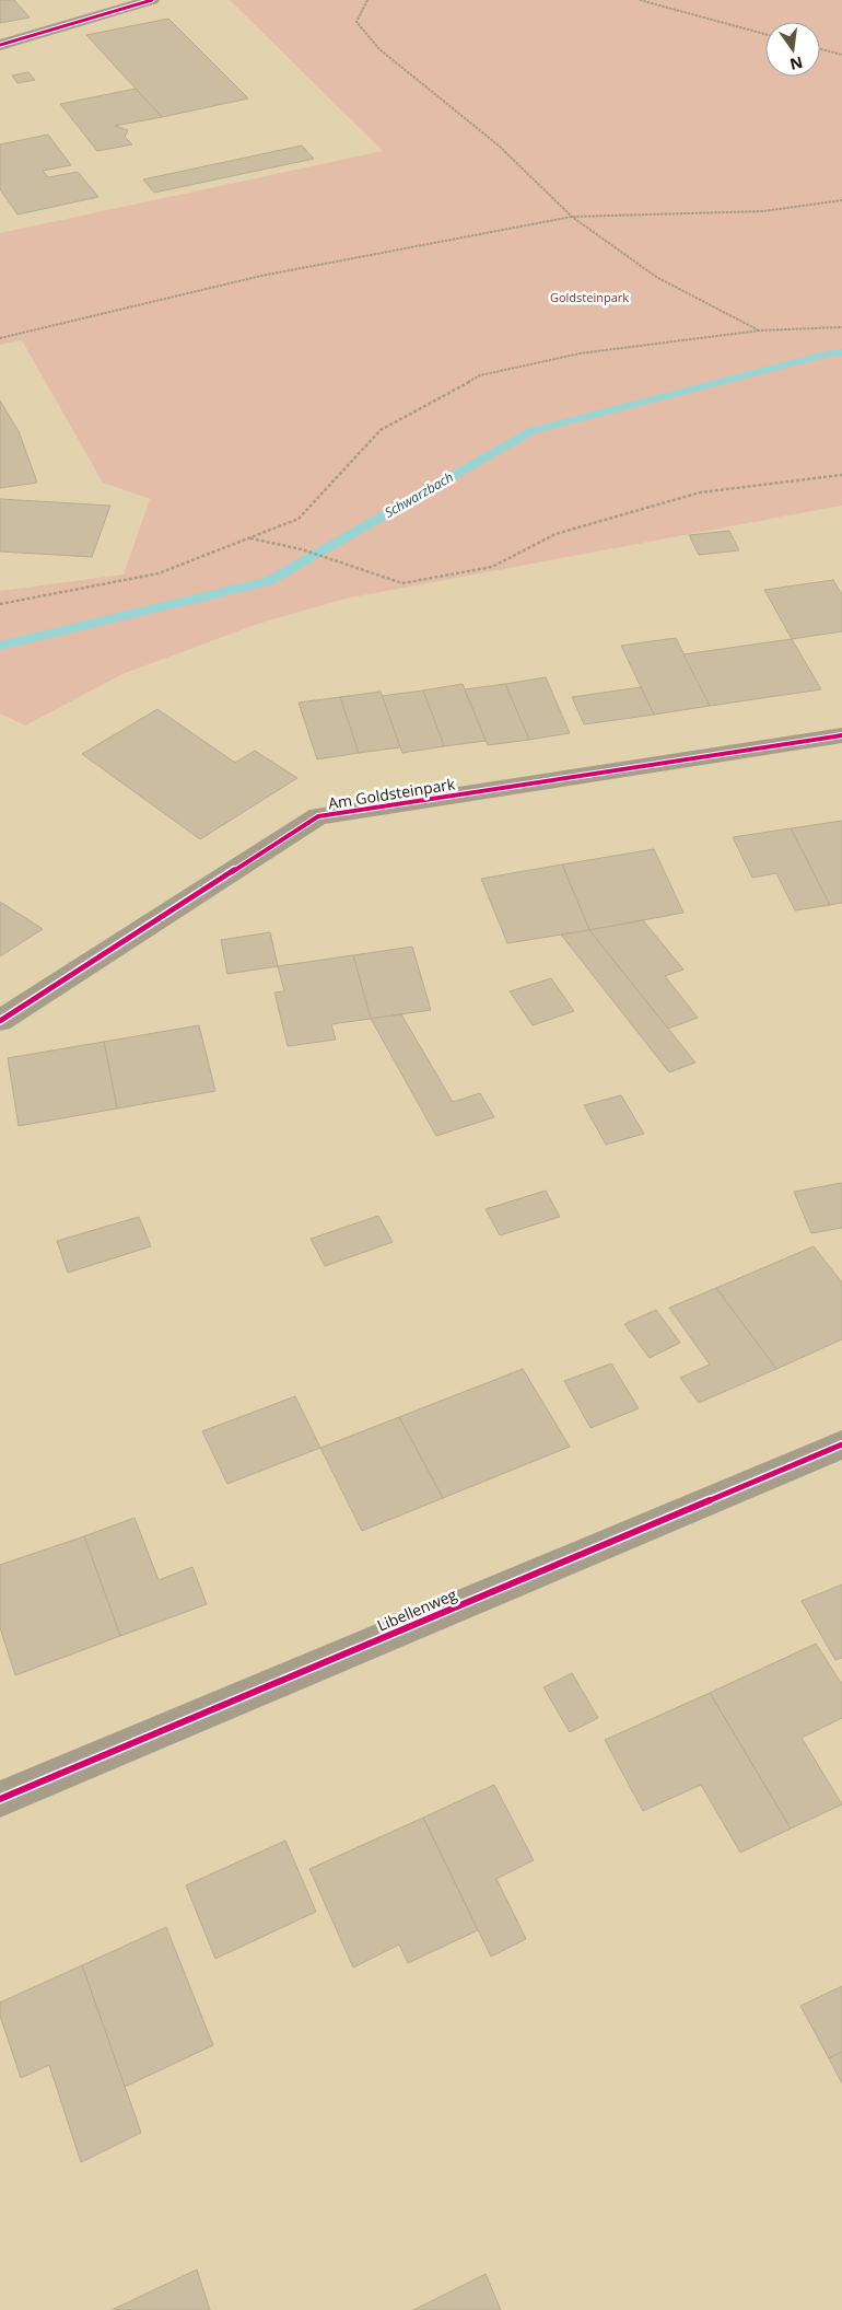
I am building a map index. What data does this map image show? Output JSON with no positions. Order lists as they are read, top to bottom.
{
  "streets": {
    "street": ["Am Goldsteinpark", "Libellenweg"]
  },
  "water": ["Schwarzbach"],
  "parks": ["Goldsteinpark"],
  "north": "bottom"
}
